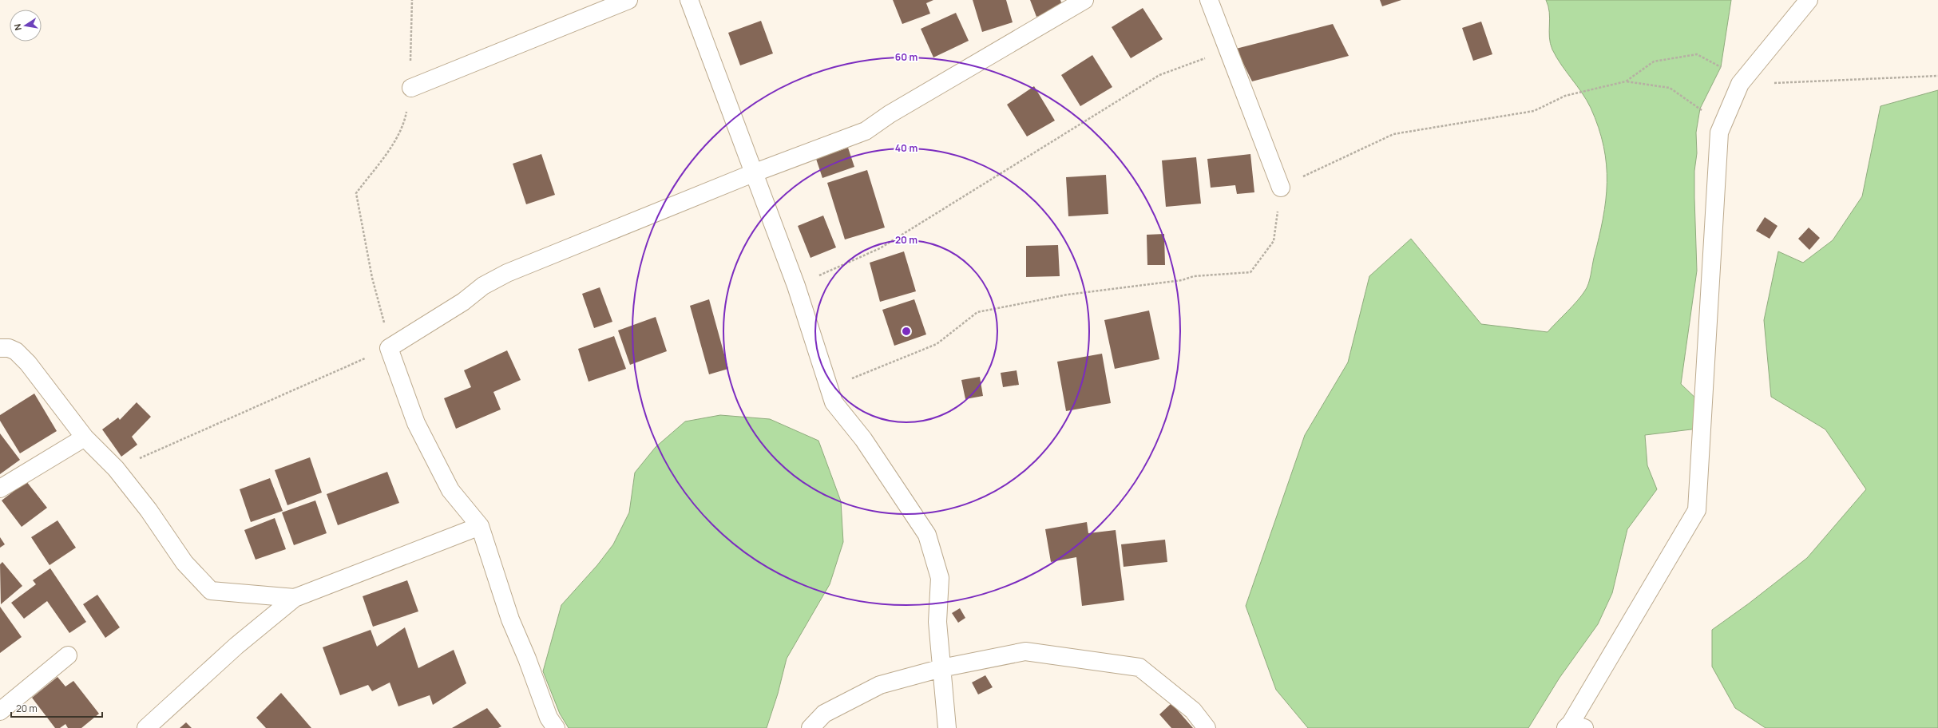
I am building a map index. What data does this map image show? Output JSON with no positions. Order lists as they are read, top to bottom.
{
  "scale_bar": "20 m",
  "north": "left",
  "rings": ["60 m", "40 m", "20 m"]
}
